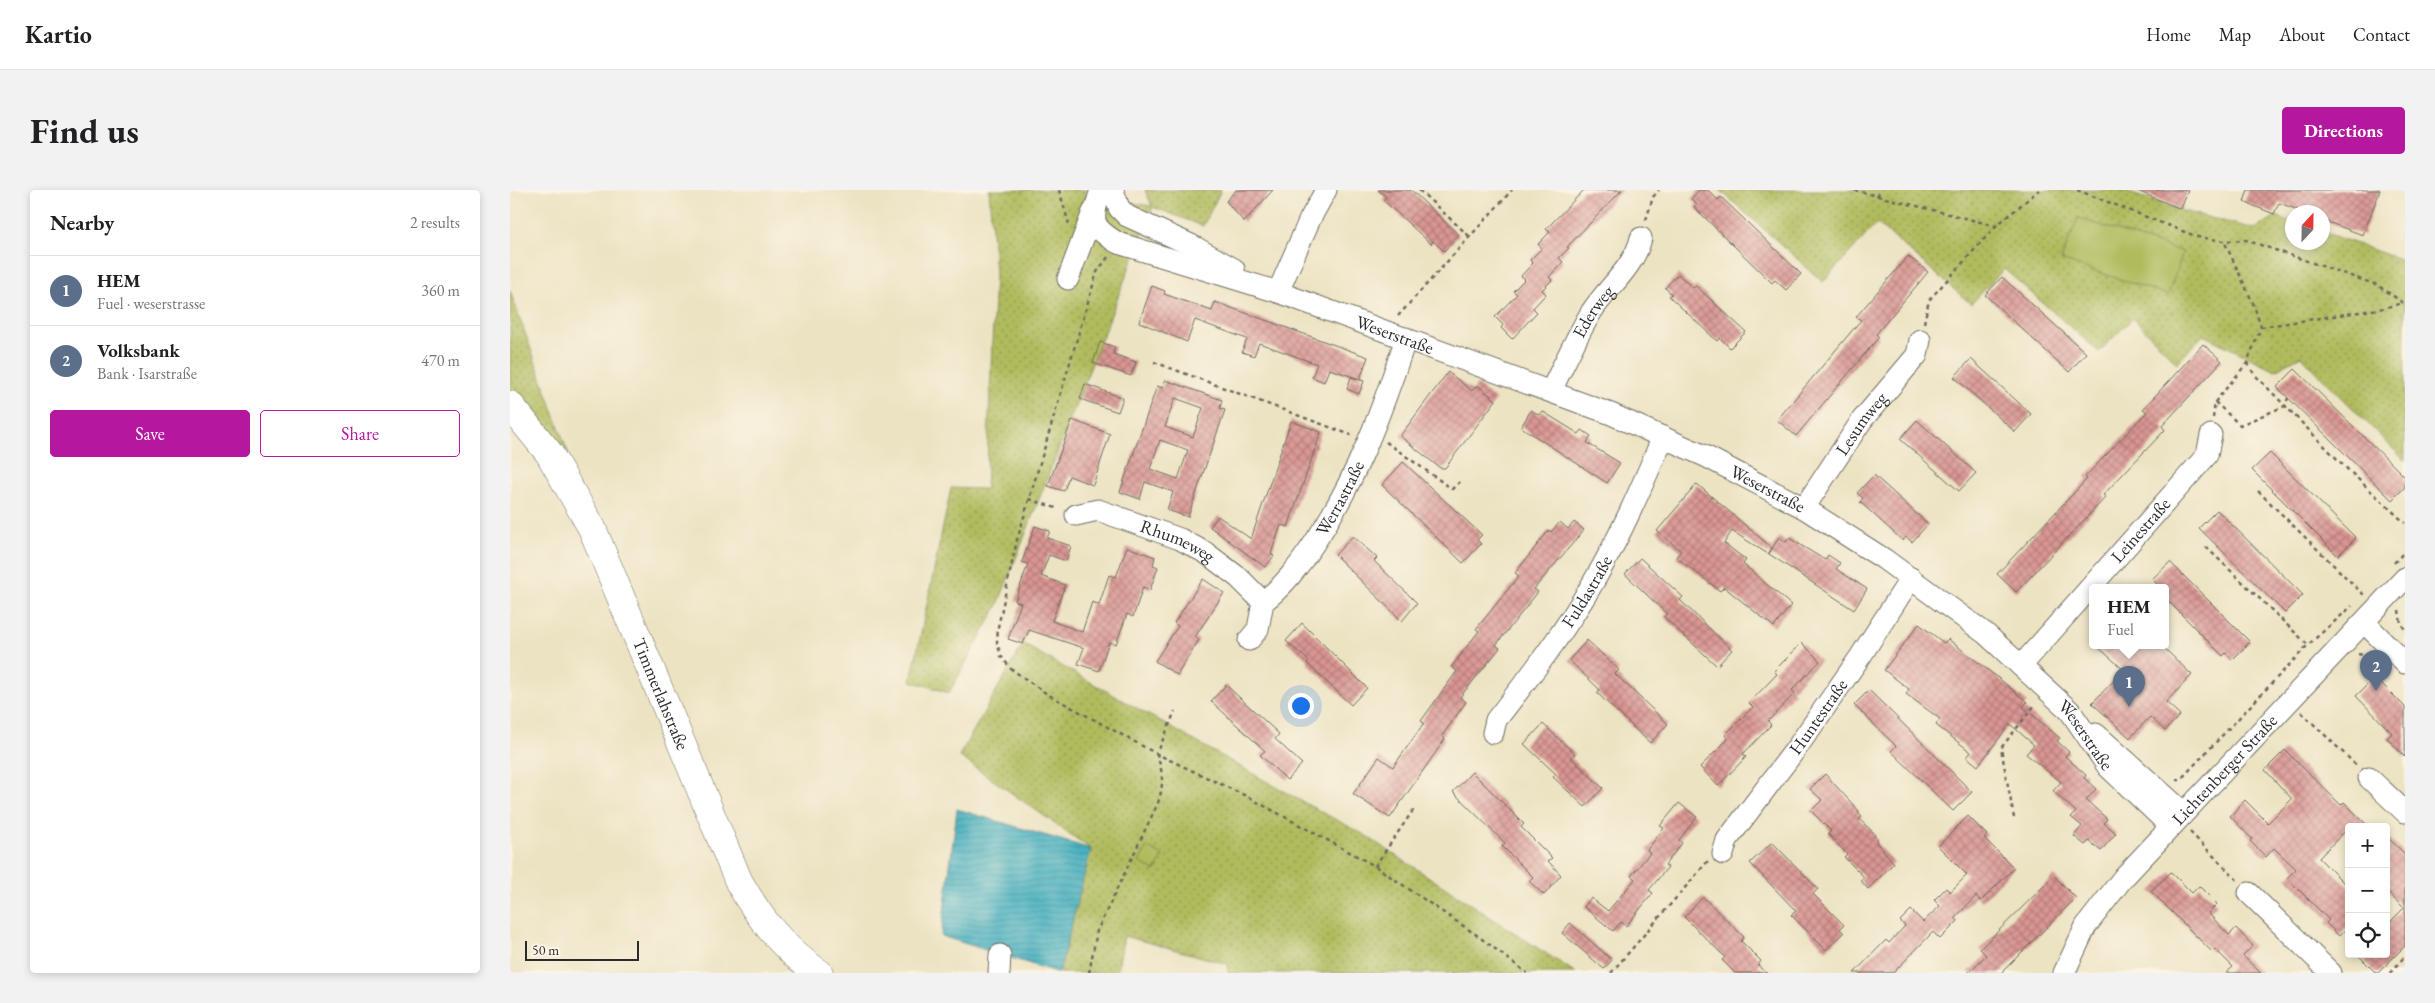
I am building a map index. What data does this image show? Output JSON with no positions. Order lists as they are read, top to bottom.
{
  "streets": {
    "main road": ["Timmerlahstraße"],
    "street": [
      "Ederweg",
      "Weserstraße",
      "Lesumweg",
      "Werrastraße",
      "Leinestraße",
      "Rhumeweg",
      "Fuldastraße",
      "Huntestraße",
      "Lichtenberger Straße"
    ]
  },
  "crossings": [
    ["Ederweg", "Weserstraße"],
    ["Weserstraße", "Lesumweg"],
    ["Weserstraße", "Werrastraße"],
    ["Weserstraße", "Leinestraße"],
    ["Weserstraße", "Fuldastraße"],
    ["Weserstraße", "Huntestraße"],
    ["Weserstraße", "Lichtenberger Straße"],
    ["Werrastraße", "Rhumeweg"]
  ],
  "scale_bar": "50 m",
  "north": "top",
  "page": {
    "header": "Kartio",
    "nav": [
      "Home",
      "Map",
      "About",
      "Contact"
    ],
    "buttons": [
      "Directions",
      ["Save", "Share"]
    ],
    "title": "Find us",
    "heading": ["Nearby", "2 results"],
    "list": [
      {
        "mark": "1",
        "name": "HEM",
        "note": "Fuel · weserstrasse",
        "value": "360 m"
      },
      {
        "mark": "2",
        "name": "Volksbank",
        "note": "Bank · Isarstraße",
        "value": "470 m"
      }
    ],
    "popup": ["HEM", "Fuel"],
    "pins": ["2", "1"],
    "map_buttons": ["+", "−"],
    "scale": "50 m"
  }
}
